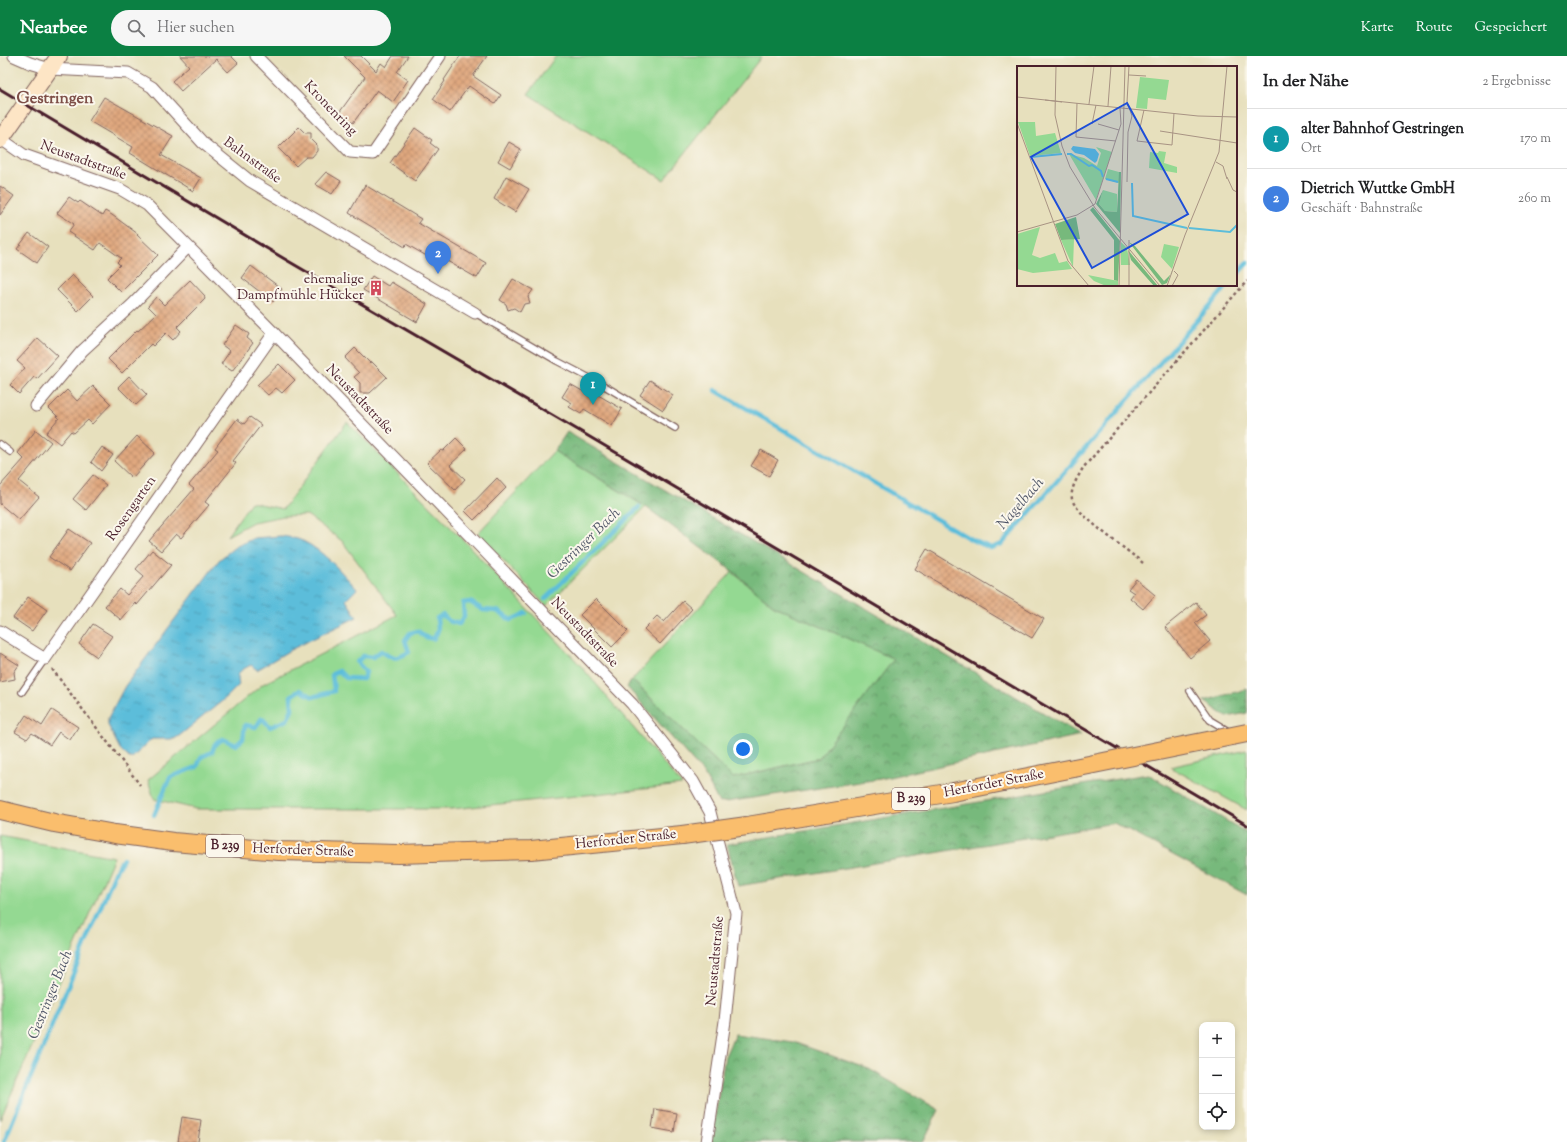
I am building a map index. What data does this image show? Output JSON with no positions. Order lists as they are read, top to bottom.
{
  "streets": {
    "main road": ["Herforder Straße", "B 239"],
    "street": [
      "Kronenring",
      "Neustadtstraße",
      "Bahnstraße",
      "Rosengarten"
    ]
  },
  "crossings": [
    ["Neustadtstraße", "Rosengarten"]
  ],
  "districts": ["Gestringen"],
  "water": ["Nagelbach", "Gestringer Bach"],
  "places": {
    "building": ["ehemalige Dampfmühle Hücker"]
  },
  "page": {
    "header": "Nearbee",
    "search": "Hier suchen",
    "nav": ["Karte", "Route", "Gespeichert"],
    "heading": ["In der Nähe", "2 Ergebnisse"],
    "list": [
      {
        "mark": "1",
        "name": "alter Bahnhof Gestringen",
        "note": "Ort",
        "value": "170 m"
      },
      {
        "mark": "2",
        "name": "Dietrich Wuttke GmbH",
        "note": "Geschäft · Bahnstraße",
        "value": "260 m"
      }
    ],
    "pins": ["2", "1"],
    "map_buttons": ["+", "−"]
  }
}
